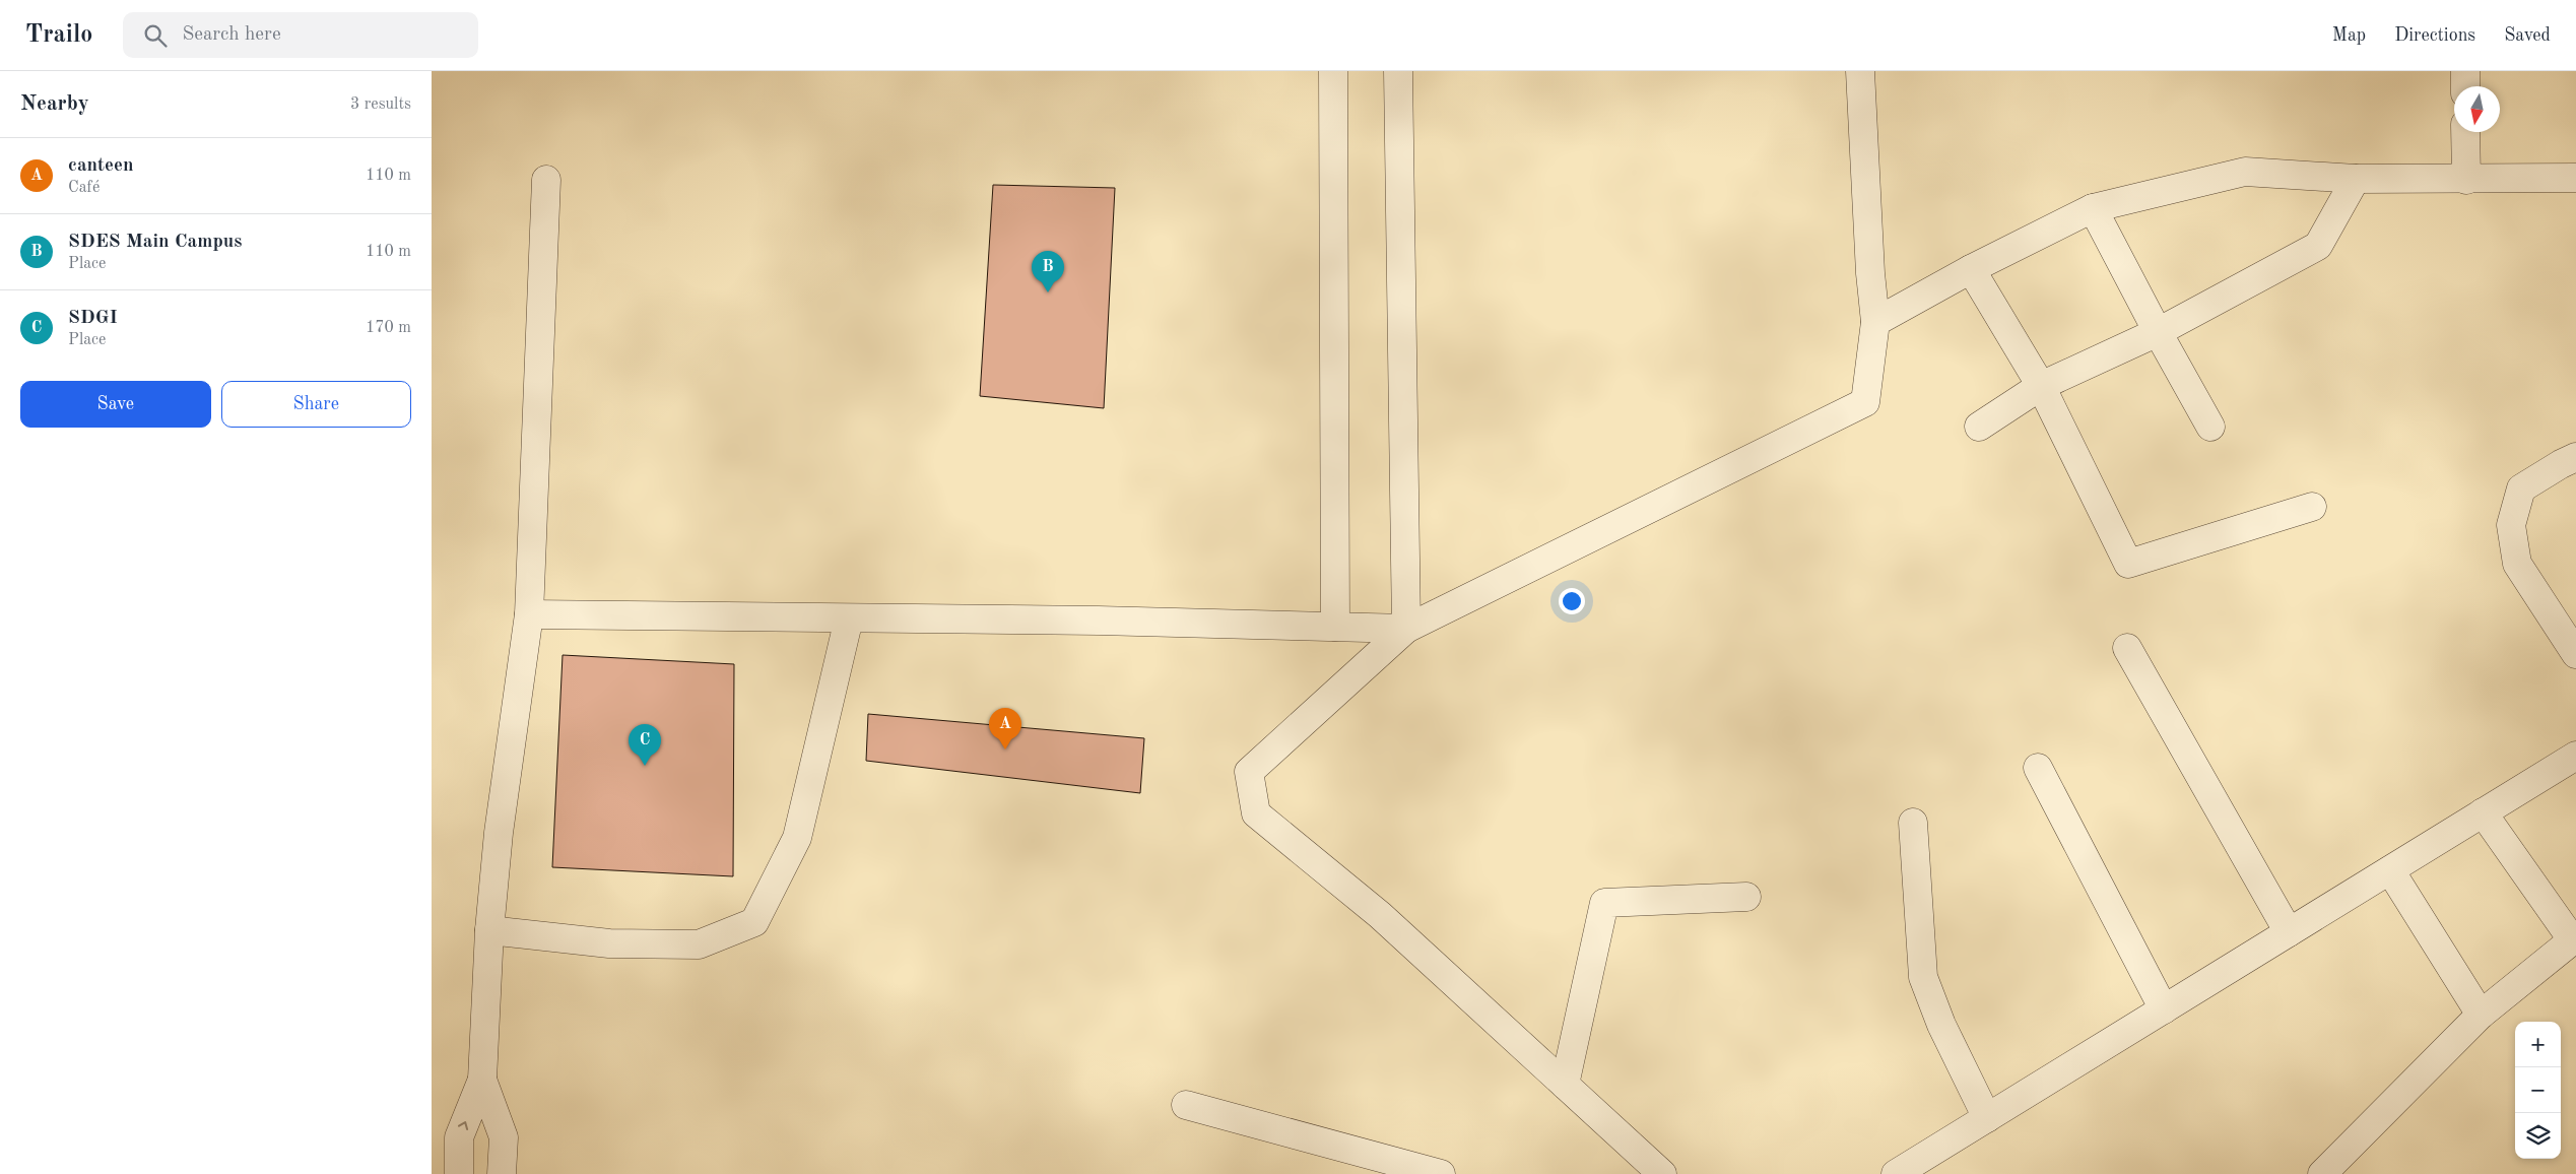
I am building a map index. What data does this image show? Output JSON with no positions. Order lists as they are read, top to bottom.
{
  "north": "bottom",
  "page": {
    "header": "Trailo",
    "search": "Search here",
    "nav": ["Map", "Directions", "Saved"],
    "heading": ["Nearby", "3 results"],
    "list": [
      {
        "mark": "A",
        "name": "canteen",
        "note": "Café",
        "value": "110 m"
      },
      {
        "mark": "B",
        "name": "SDES Main Campus",
        "note": "Place",
        "value": "110 m"
      },
      {
        "mark": "C",
        "name": "SDGI",
        "note": "Place",
        "value": "170 m"
      }
    ],
    "pins": ["B", "A", "C"],
    "buttons": ["Save", "Share"],
    "map_buttons": ["+", "−"]
  }
}
